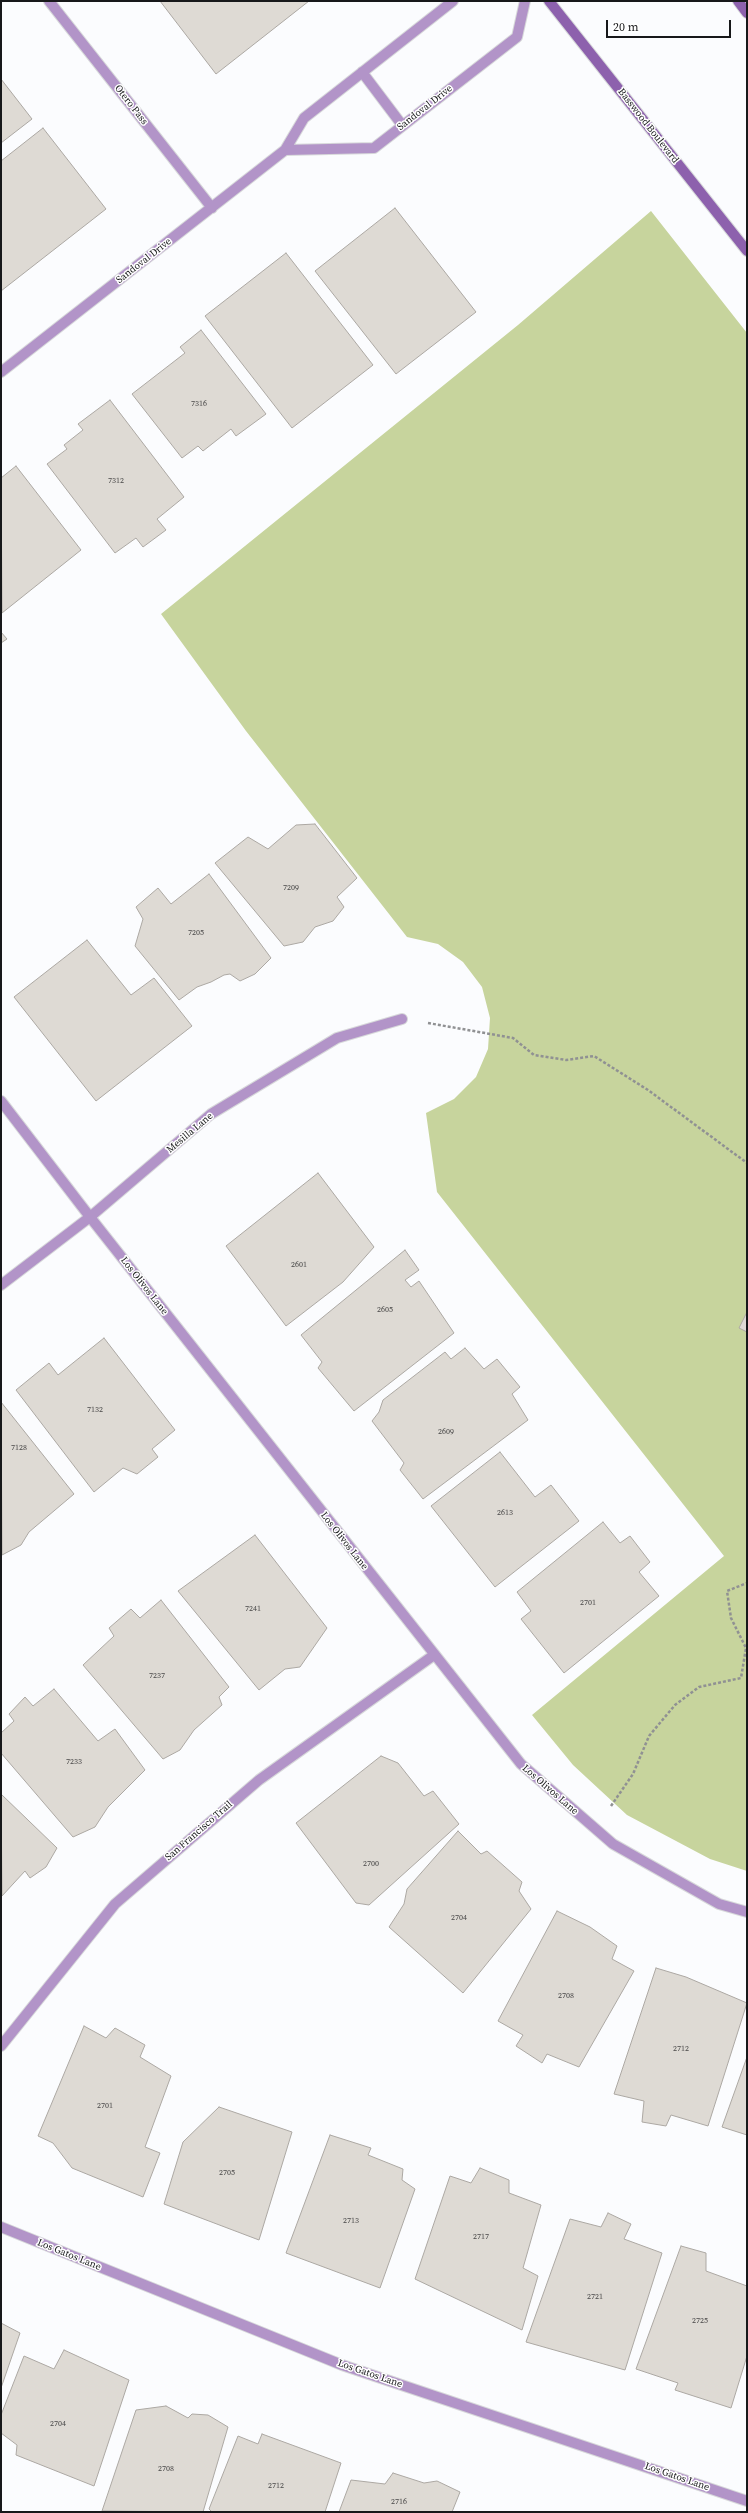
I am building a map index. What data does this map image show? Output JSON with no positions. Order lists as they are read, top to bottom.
{
  "streets": {
    "main road": ["Basswood Boulevard"],
    "street": [
      "Otero Pass",
      "Sandoval Drive",
      "Mesilla Lane",
      "Los Olivos Lane",
      "San Francisco Trail",
      "Los Gatos Lane"
    ]
  },
  "crossings": [
    ["Otero Pass", "Sandoval Drive"],
    ["Mesilla Lane", "Los Olivos Lane"],
    ["Los Olivos Lane", "San Francisco Trail"]
  ],
  "house_numbers": [
    "7316",
    "7312",
    "7209",
    "7205",
    "2601",
    "2605",
    "7132",
    "2609",
    "7128",
    "2613",
    "2701",
    "7241",
    "7237",
    "7233",
    "2700",
    "2704",
    "2708",
    "2712",
    "2701",
    "2705",
    "2713",
    "2717",
    "2721",
    "2725",
    "2704",
    "2708",
    "2712",
    "2716"
  ],
  "scale_bar": "20 m"
}
